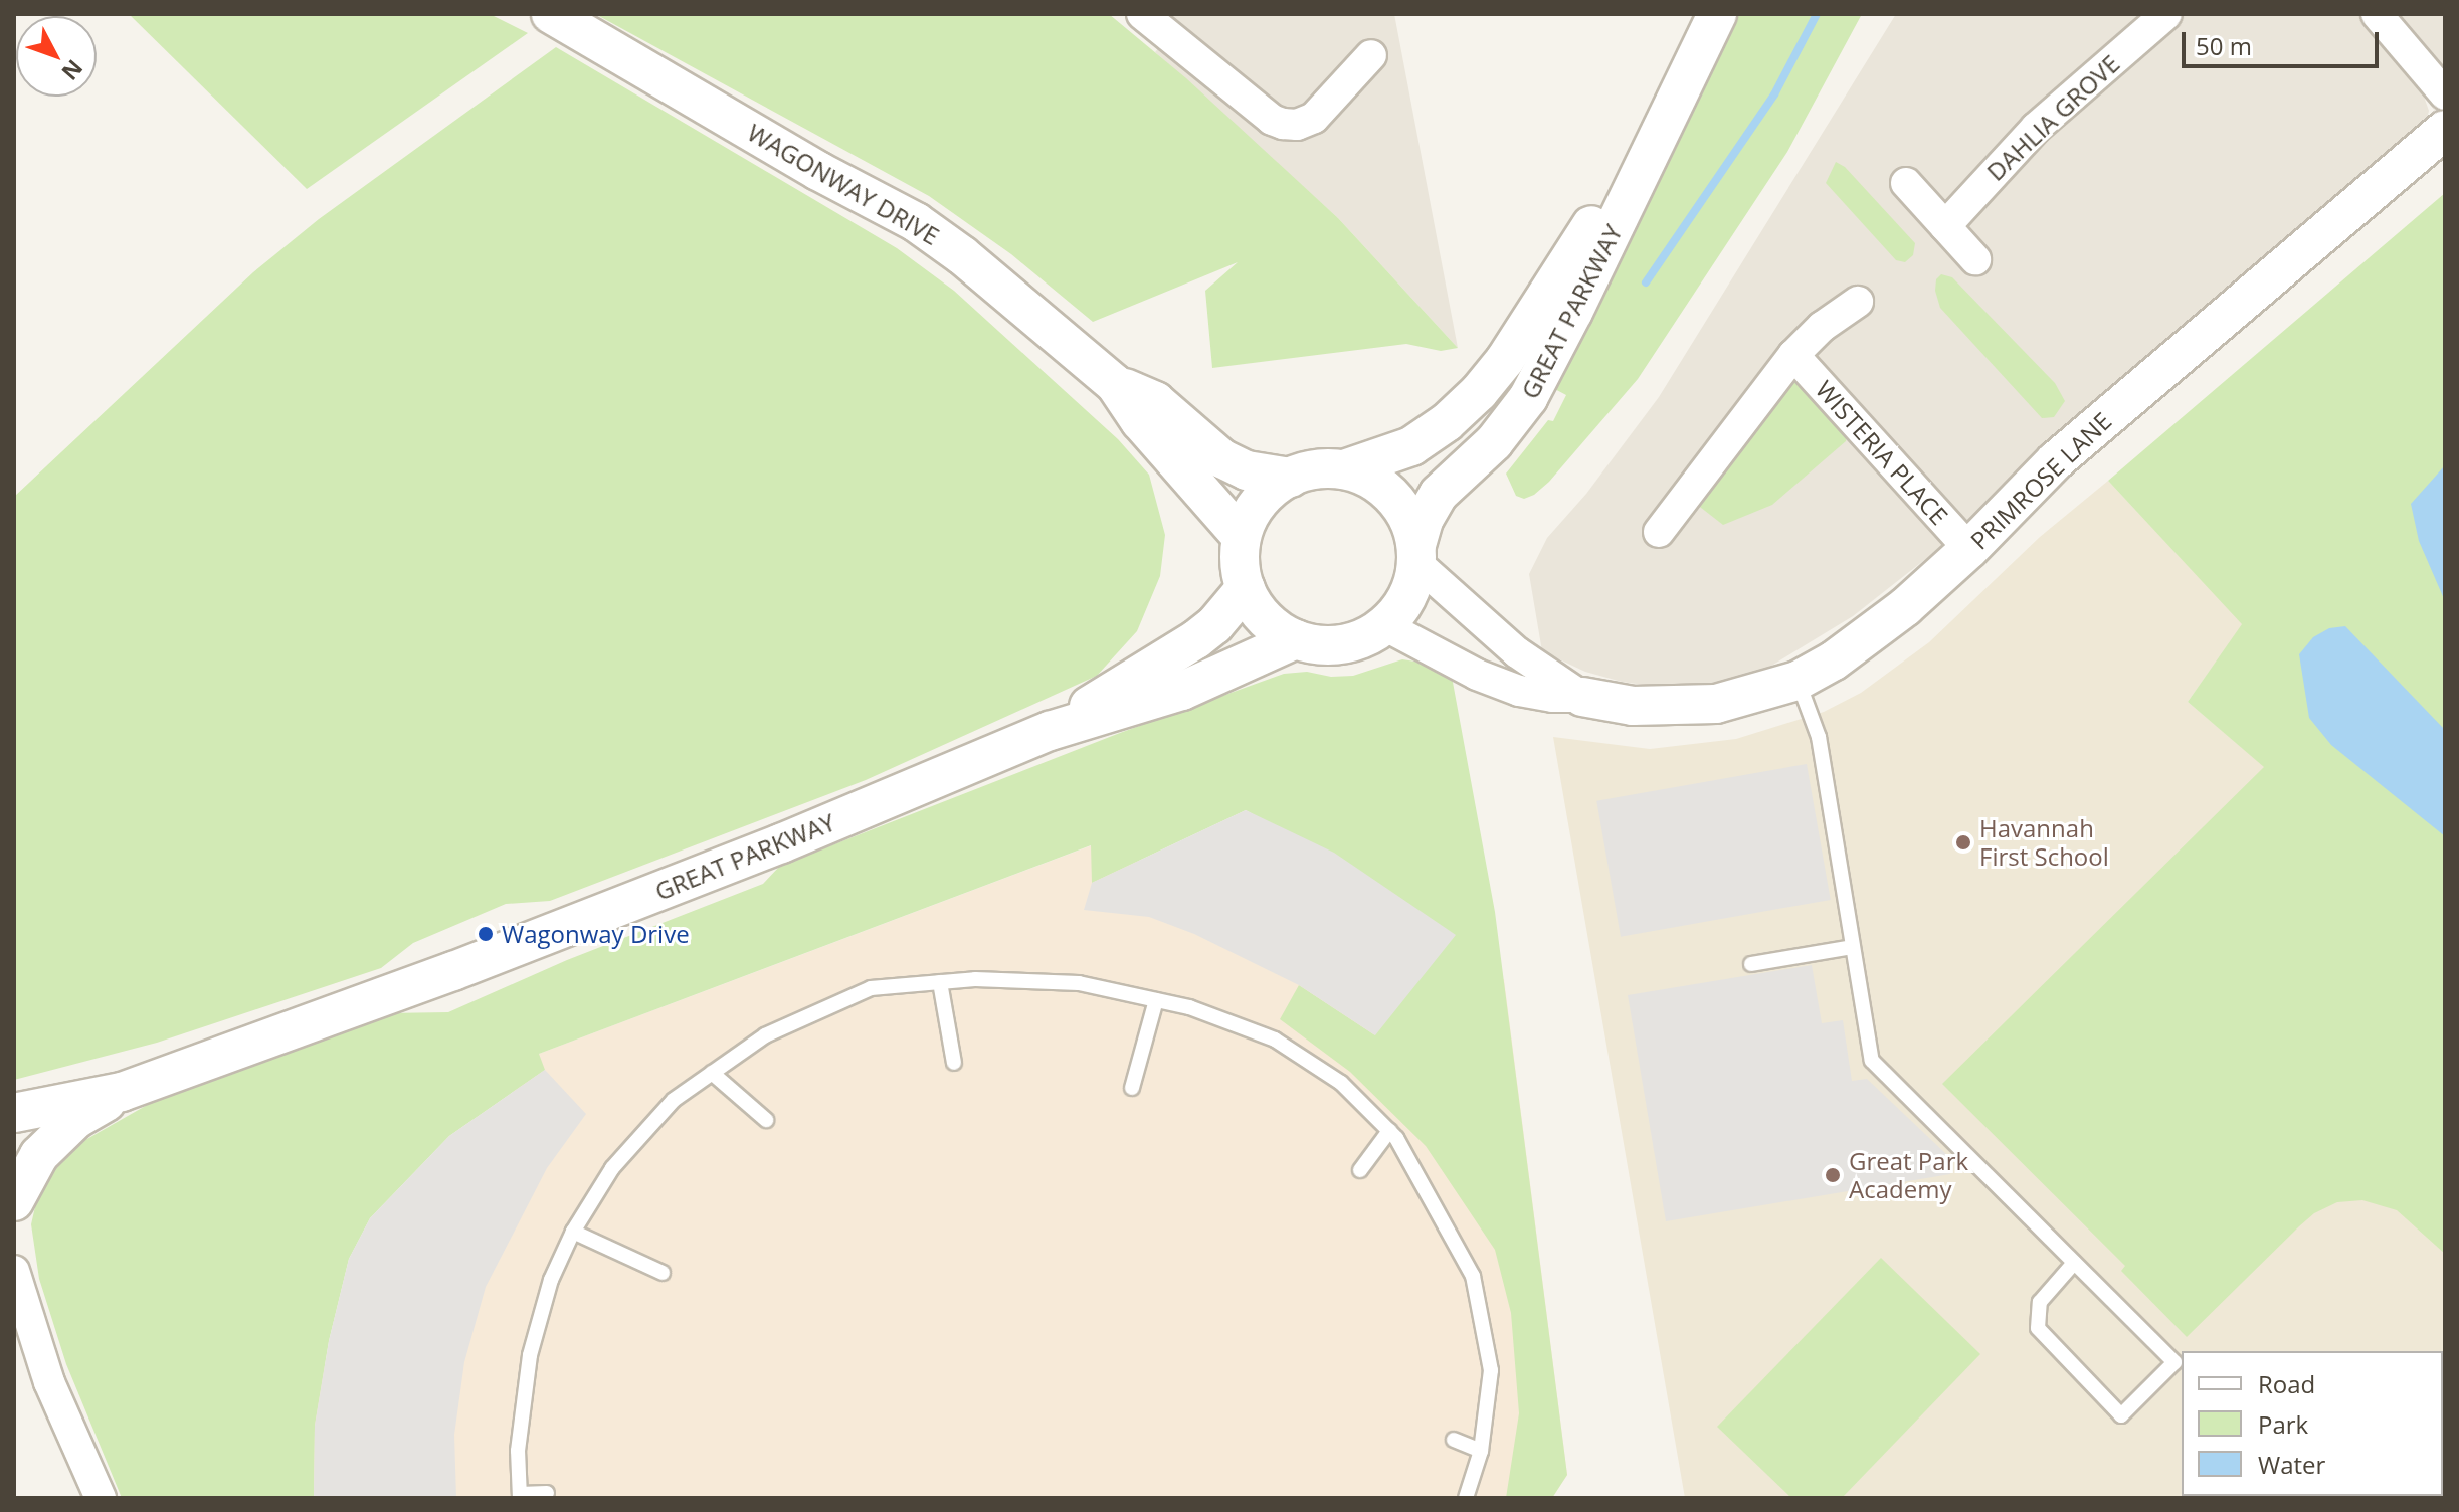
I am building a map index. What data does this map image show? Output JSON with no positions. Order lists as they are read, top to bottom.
{
  "streets": {
    "street": [
      "DAHLIA GROVE",
      "WAGONWAY DRIVE",
      "GREAT PARKWAY",
      "WISTERIA PLACE",
      "PRIMROSE LANE"
    ]
  },
  "crossings": [
    ["WAGONWAY DRIVE", "GREAT PARKWAY"],
    ["WAGONWAY DRIVE", "PRIMROSE LANE"],
    ["GREAT PARKWAY", "PRIMROSE LANE"],
    ["WISTERIA PLACE", "PRIMROSE LANE"]
  ],
  "places": ["Havannah First School", "Wagonway Drive", "Great Park Academy"],
  "legend": ["Road", "Park", "Water"],
  "scale_bar": "50 m",
  "north": "bottom right"
}
